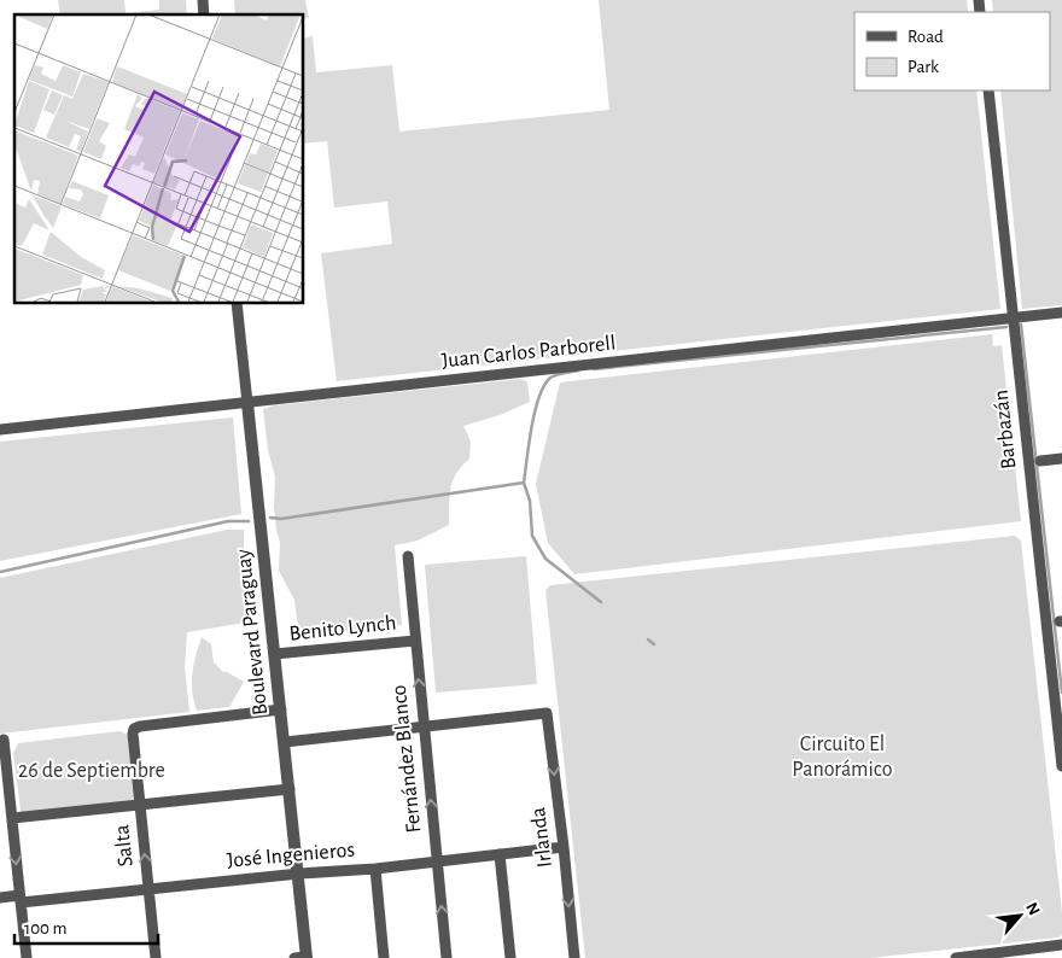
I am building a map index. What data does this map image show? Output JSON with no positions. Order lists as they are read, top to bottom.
{
  "streets": {
    "street": [
      "Juan Carlos Parborell",
      "Barbazán",
      "Benito Lynch",
      "Boulevard Paraguay",
      "Fernández Blanco",
      "Irlanda",
      "Salta",
      "José Ingenieros"
    ]
  },
  "crossings": [
    ["Juan Carlos Parborell", "Barbazán"],
    ["Juan Carlos Parborell", "Boulevard Paraguay"],
    ["Benito Lynch", "Boulevard Paraguay"],
    ["Benito Lynch", "Fernández Blanco"],
    ["Boulevard Paraguay", "Salta"],
    ["Boulevard Paraguay", "José Ingenieros"],
    ["Fernández Blanco", "Irlanda"],
    ["Fernández Blanco", "José Ingenieros"],
    ["Irlanda", "José Ingenieros"],
    ["Salta", "José Ingenieros"]
  ],
  "parks": ["Circuito El Panorámico", "26 de Septiembre"],
  "legend": ["Road", "Park"],
  "scale_bar": "100 m",
  "north": "top right"
}
